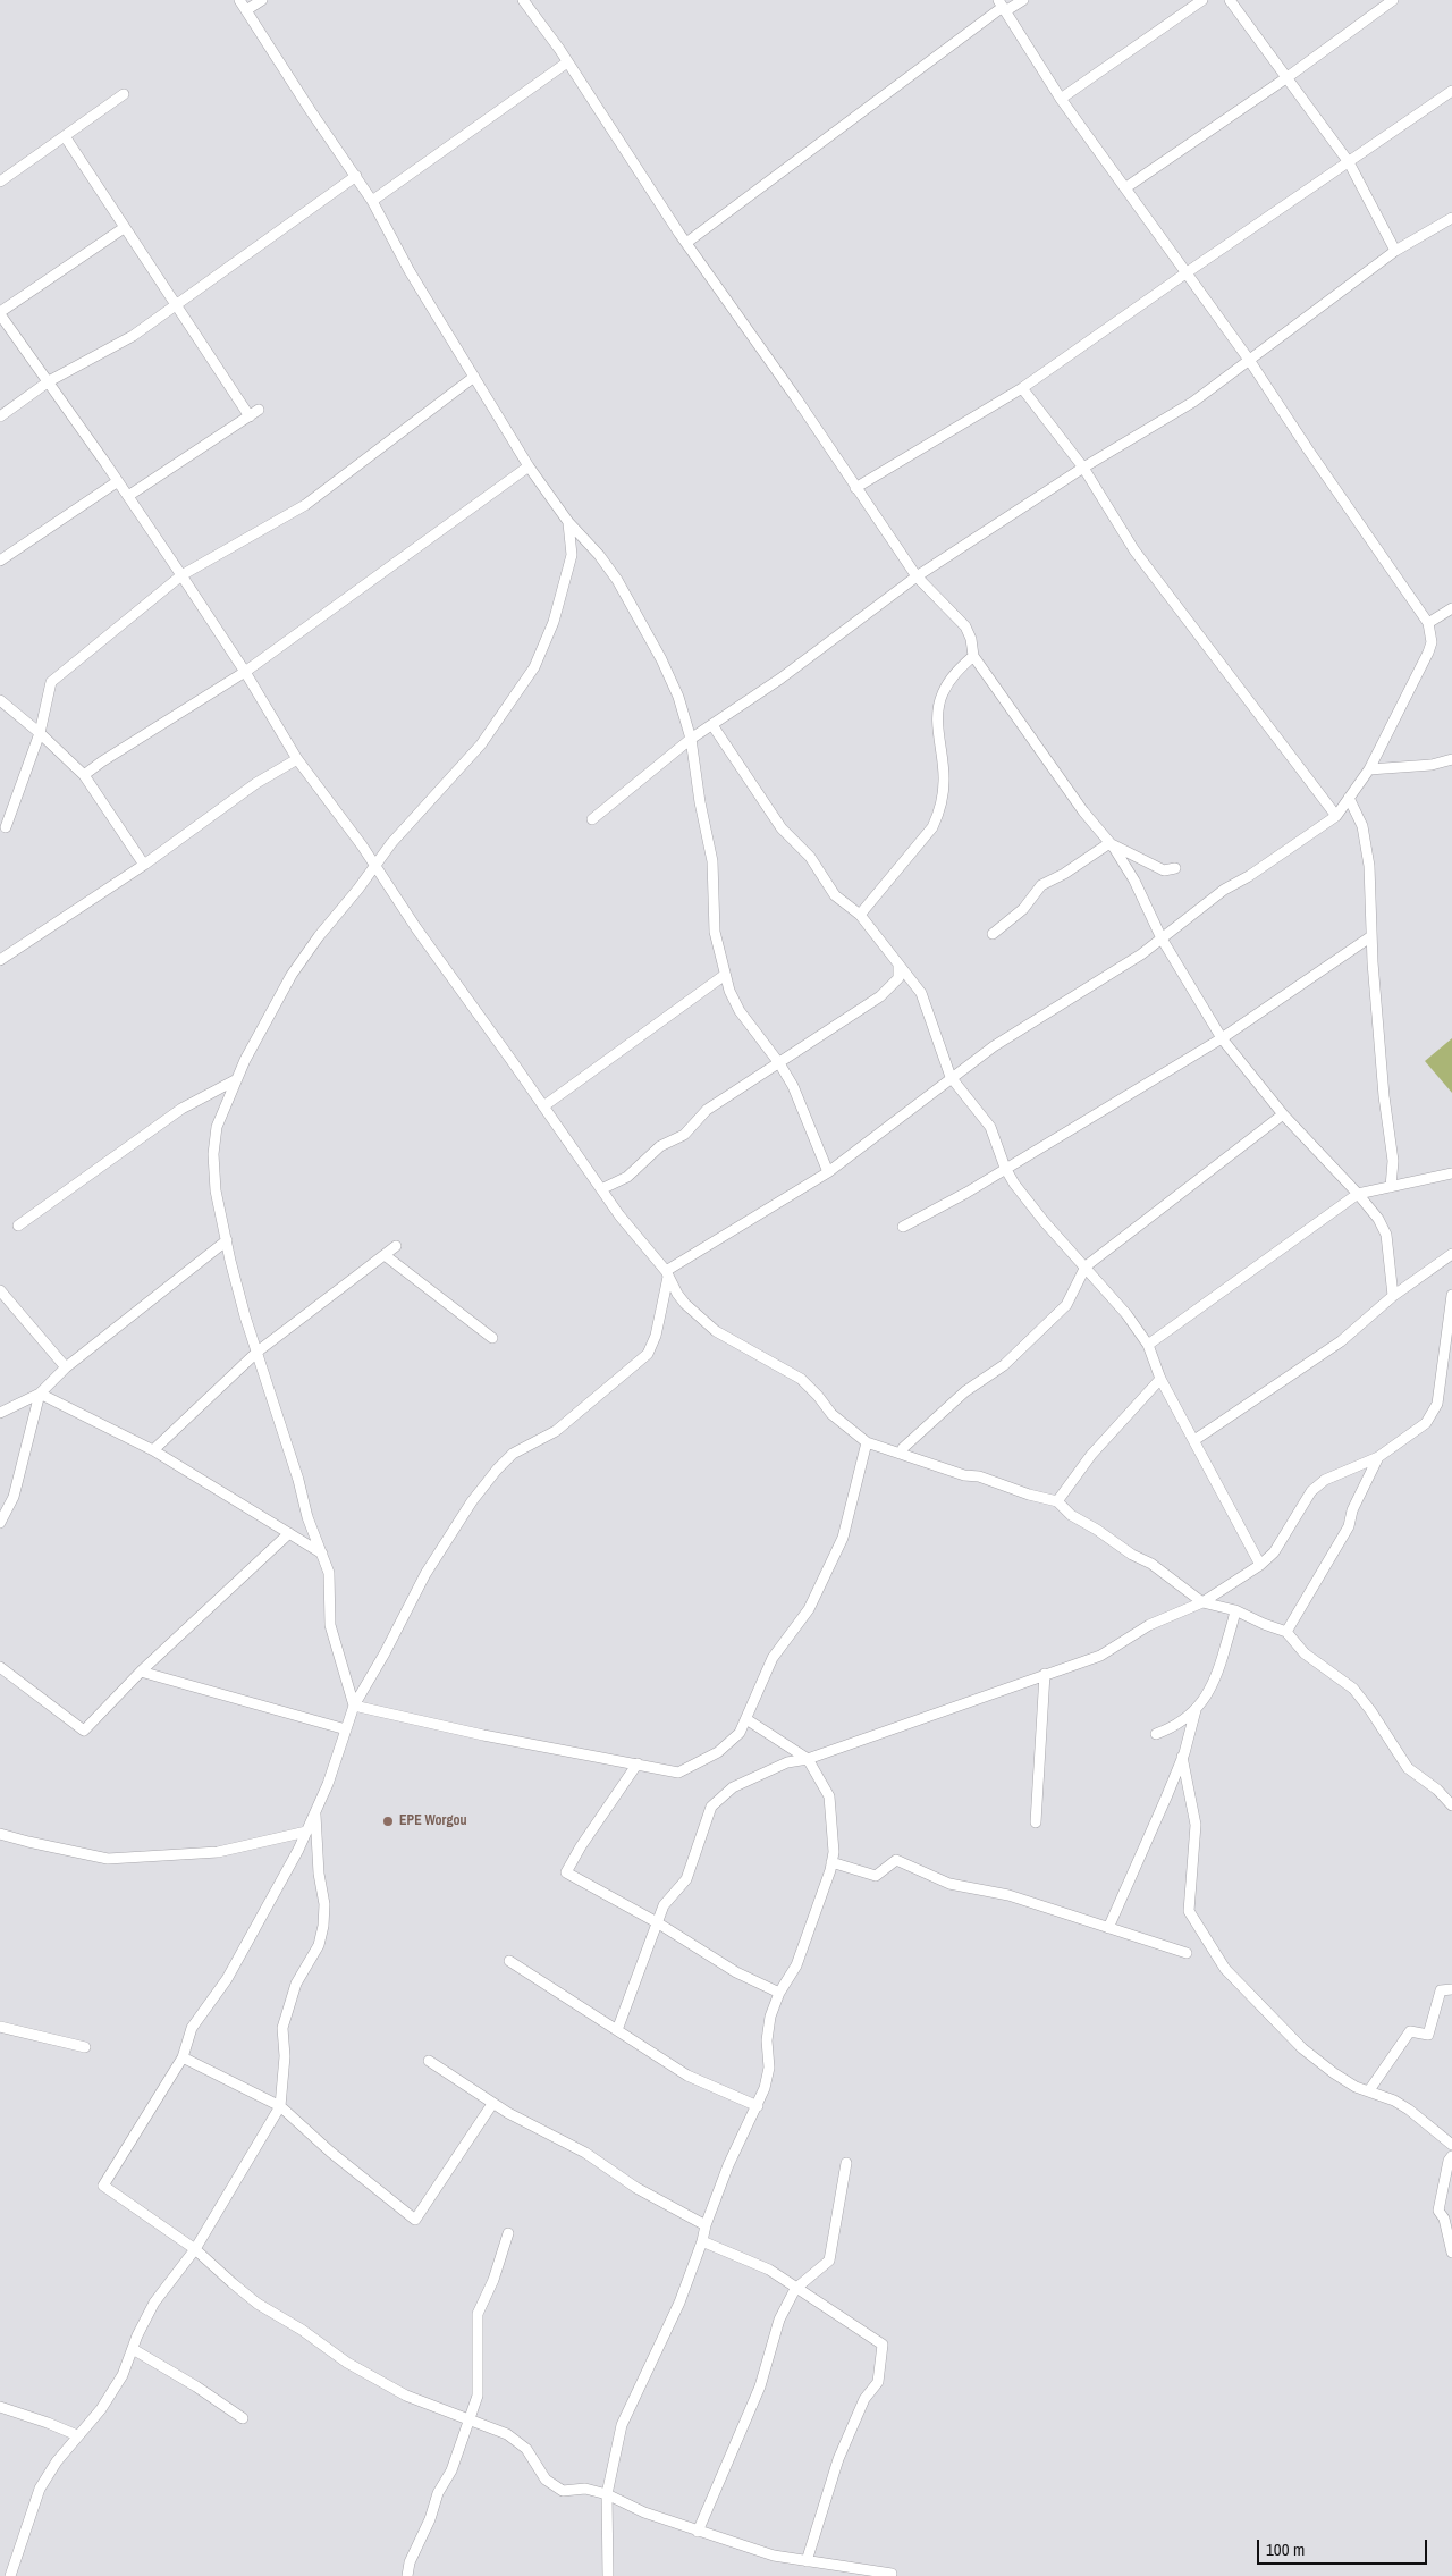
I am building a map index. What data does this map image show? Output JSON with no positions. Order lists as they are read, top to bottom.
{
  "places": ["EPE Worgou"],
  "scale_bar": "100 m"
}
